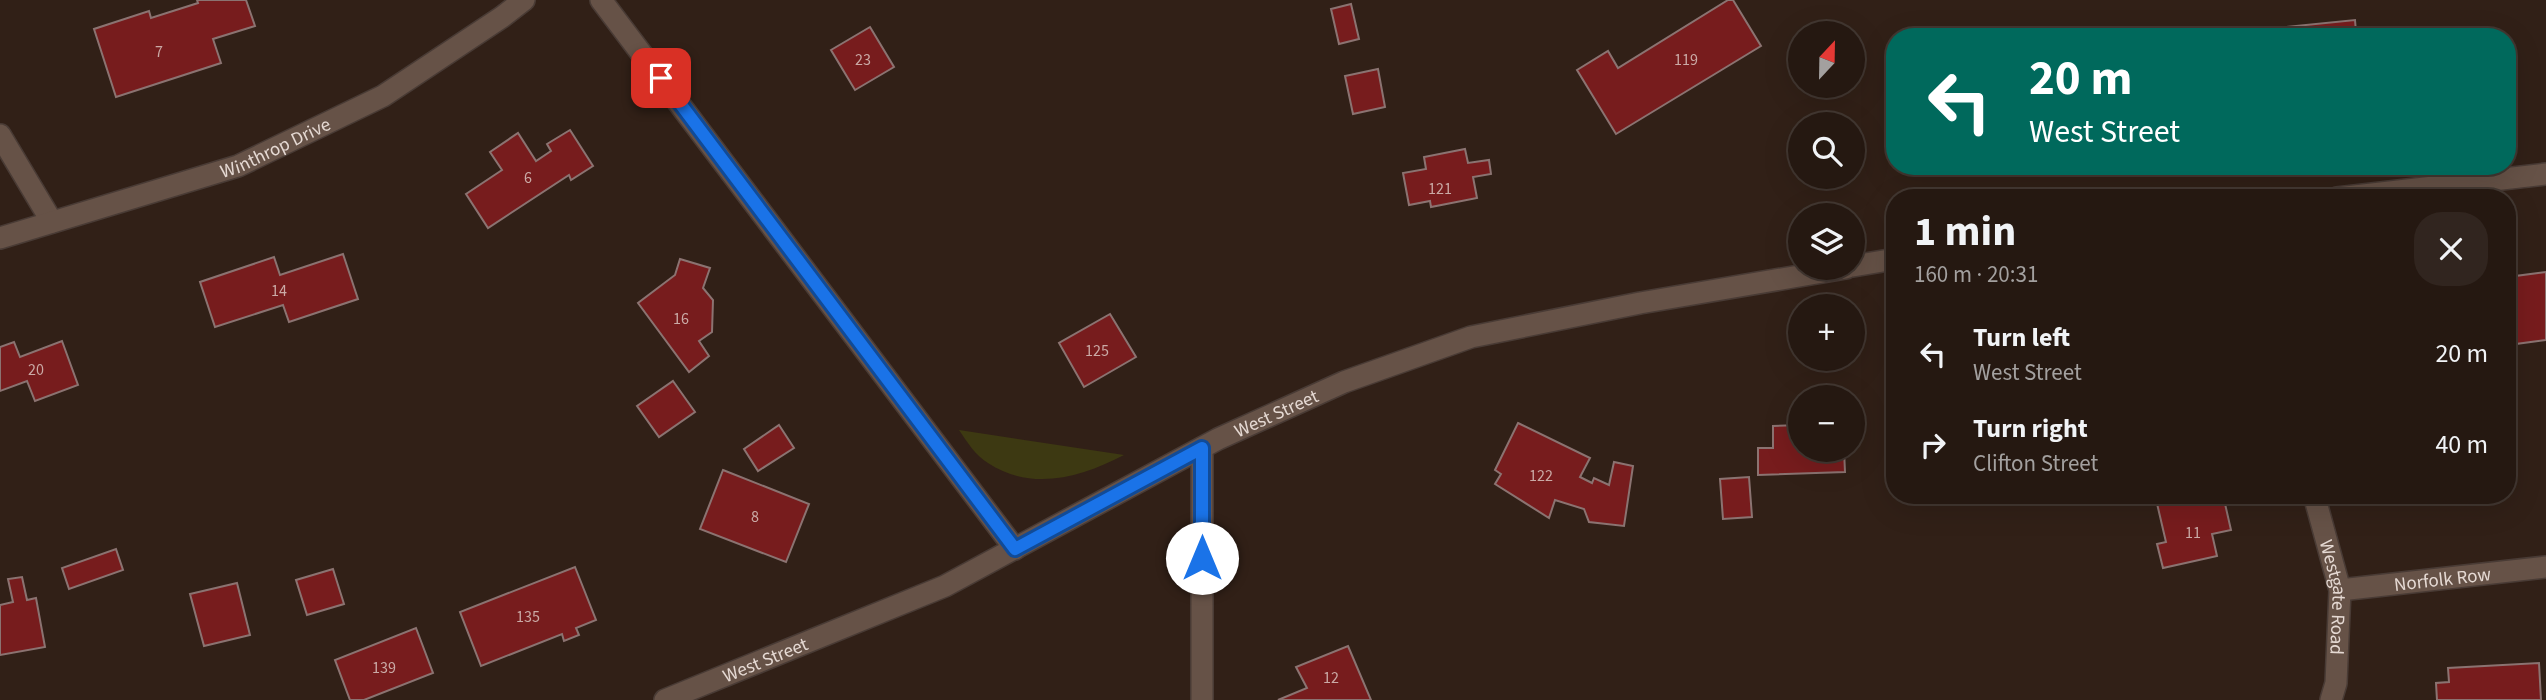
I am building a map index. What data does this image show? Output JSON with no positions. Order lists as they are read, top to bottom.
{
  "streets": {
    "street": [
      "Winthrop Drive",
      "West Street",
      "Norfolk Row",
      "Westgate Road"
    ]
  },
  "crossings": [
    ["Norfolk Row", "Westgate Road"]
  ],
  "house_numbers": [
    "7",
    "23",
    "119",
    "6",
    "121",
    "14",
    "16",
    "125",
    "20",
    "122",
    "8",
    "11",
    "135",
    "139",
    "12"
  ],
  "north": "top",
  "page": {
    "map_buttons": ["+", "−"],
    "turn": ["20 m", "West Street"],
    "heading": ["1 min", "160 m · 20:31"],
    "list": [
      {
        "name": "Turn left",
        "note": "West Street",
        "value": "20 m"
      },
      {
        "name": "Turn right",
        "note": "Clifton Street",
        "value": "40 m"
      }
    ]
  }
}
